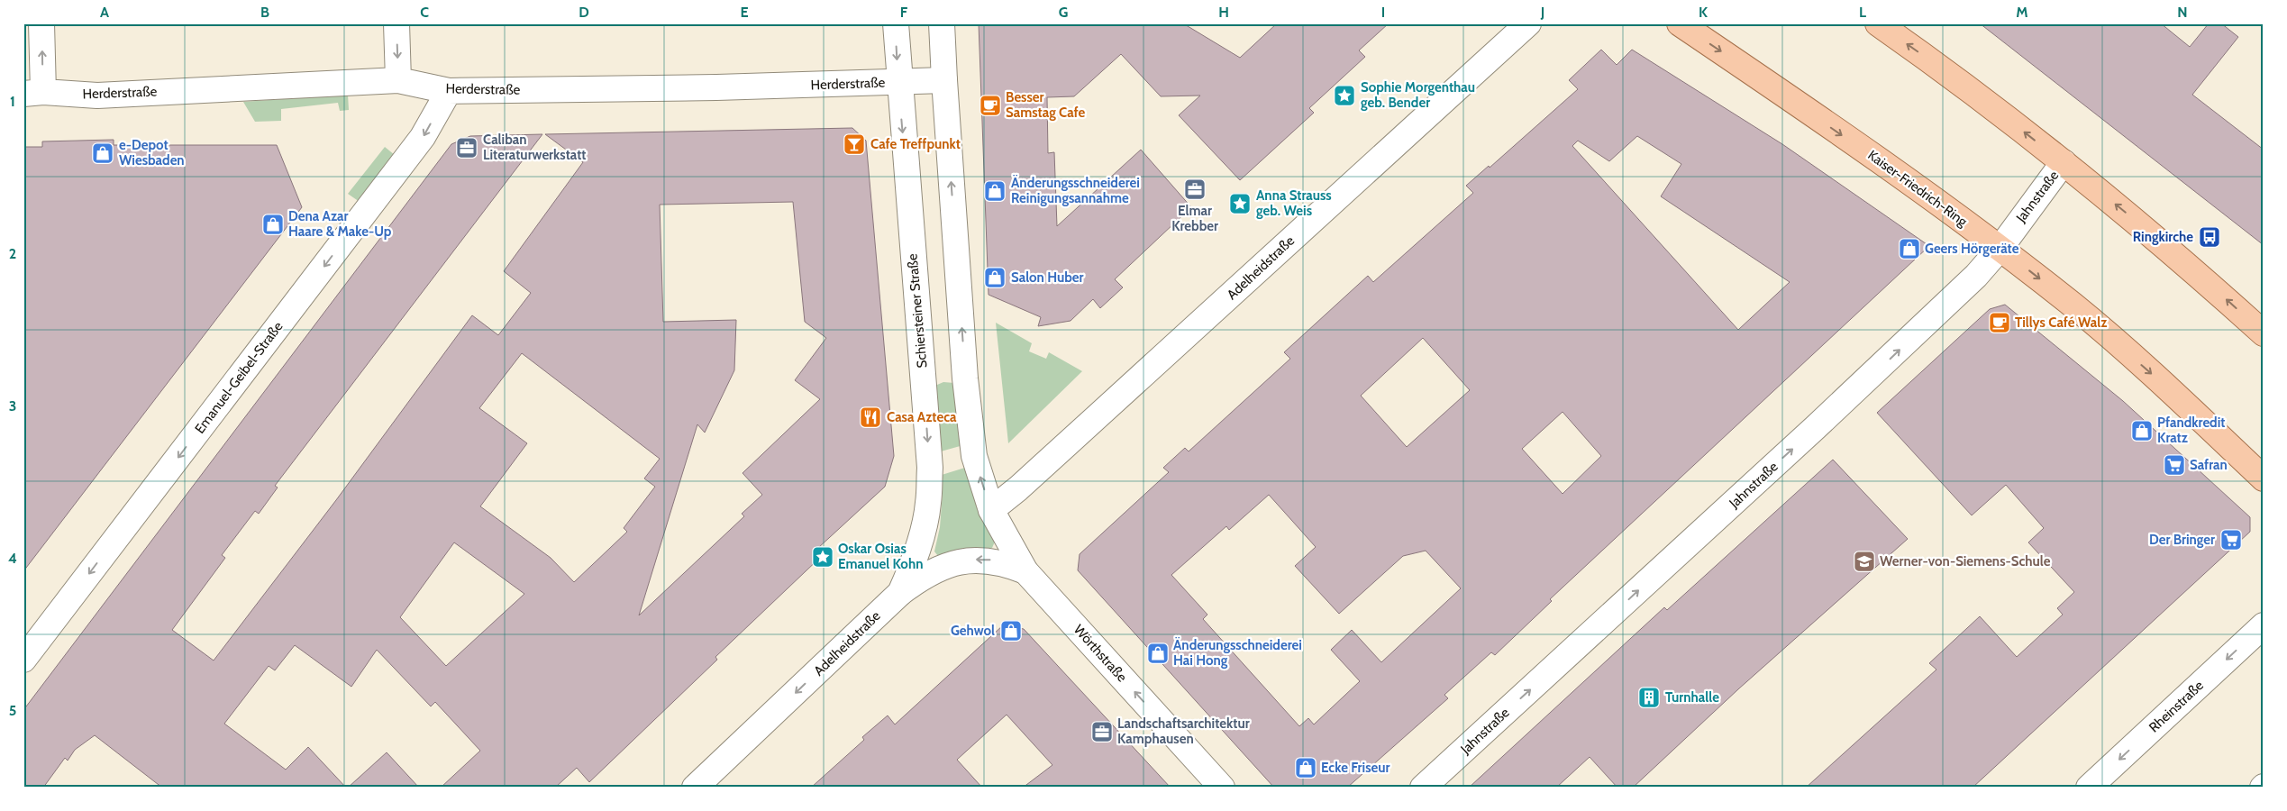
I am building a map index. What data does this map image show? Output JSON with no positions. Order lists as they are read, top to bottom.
{
  "streets": {
    "main road": ["Kaiser-Friedrich-Ring"],
    "street": [
      "Herderstraße",
      "Jahnstraße",
      "Adelheidstraße",
      "Schiersteiner Straße",
      "Emanuel-Geibel-Straße",
      "Wörthstraße",
      "Rheinstraße"
    ]
  },
  "crossings": [
    ["Herderstraße", "Schiersteiner Straße"],
    ["Herderstraße", "Emanuel-Geibel-Straße"],
    ["Kaiser-Friedrich-Ring", "Jahnstraße"],
    ["Adelheidstraße", "Schiersteiner Straße"],
    ["Adelheidstraße", "Wörthstraße"]
  ],
  "one_way": [
    "Jahnstraße",
    "Emanuel-Geibel-Straße",
    "Wörthstraße",
    "Rheinstraße"
  ],
  "places": {
    "place": ["Sophie Morgenthau geb. Bender", "Anna Strauss geb. Weis", "Oskar Osias Emanuel Kohn"],
    "cafe": ["Besser Samstag Cafe", "Tillys Café Walz"],
    "bar": ["Cafe Treffpunkt"],
    "office": ["Caliban Literaturwerkstatt", "Elmar Krebber", "Landschaftsarchitektur Kamphausen"],
    "shop": [
      "e-Depot Wiesbaden",
      "Änderungsschneiderei Reinigungsannahme",
      "Dena Azar Haare & Make-Up",
      "Geers Hörgeräte",
      "Salon Huber",
      "Pfandkredit Kratz",
      "Gehwol",
      "Änderungsschneiderei Hai Hong",
      "Ecke Friseur"
    ],
    "bus stop": ["Ringkirche"],
    "restaurant": ["Casa Azteca"],
    "supermarket": ["Safran", "Der Bringer"],
    "school or university": ["Werner-von-Siemens-Schule"],
    "building": ["Turnhalle"]
  },
  "grid": {
    "columns": [
      "A",
      "B",
      "C",
      "D",
      "E",
      "F",
      "G",
      "H",
      "I",
      "J",
      "K",
      "L",
      "M",
      "N"
    ],
    "rows": [
      "1",
      "2",
      "3",
      "4",
      "5"
    ]
  }
}
